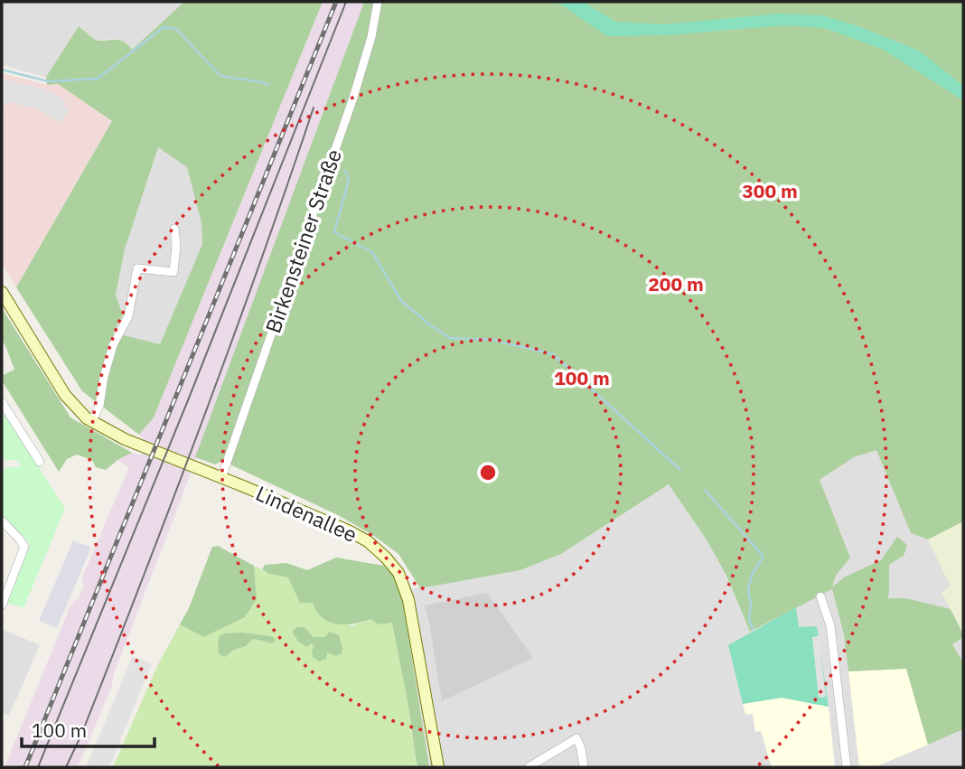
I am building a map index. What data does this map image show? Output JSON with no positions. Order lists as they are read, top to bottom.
{
  "streets": {
    "street": ["Birkensteiner Straße", "Lindenallee"]
  },
  "crossings": [
    ["Birkensteiner Straße", "Lindenallee"]
  ],
  "scale_bar": "100 m",
  "rings": ["300 m", "200 m", "100 m"]
}
